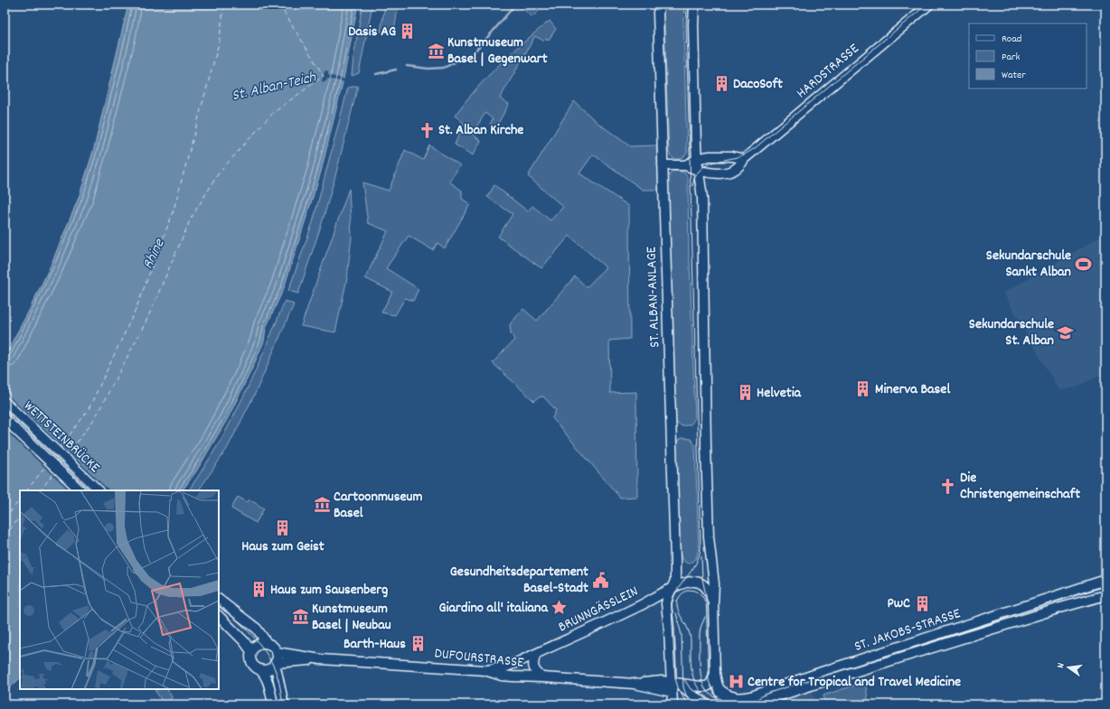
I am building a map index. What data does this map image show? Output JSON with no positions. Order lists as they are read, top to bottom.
{
  "streets": {
    "main road": [
      "HARDSTRASSE",
      "ST. ALBAN-ANLAGE",
      "WETTSTEINBRÜCKE",
      "BRUNNGÄSSLEIN",
      "ST. JAKOBS-STRASSE",
      "DUFOURSTRASSE"
    ]
  },
  "crossings": [
    ["HARDSTRASSE", "ST. ALBAN-ANLAGE"],
    ["ST. ALBAN-ANLAGE", "BRUNNGÄSSLEIN"],
    ["ST. ALBAN-ANLAGE", "DUFOURSTRASSE"],
    ["BRUNNGÄSSLEIN", "DUFOURSTRASSE"]
  ],
  "water": ["St. Alban-Teich", "Rhine"],
  "places": {
    "building": [
      "Dasis AG",
      "DacoSoft",
      "Minerva Basel",
      "Helvetia",
      "Haus zum Geist",
      "Haus zum Sausenberg",
      "PwC",
      "Barth-Haus"
    ],
    "museum": ["Kunstmuseum Basel | Gegenwart", "Cartoonmuseum Basel", "Kunstmuseum Basel | Neubau"],
    "church": ["St. Alban Kirche", "Die Christengemeinschaft"],
    "sports": ["Sekundarschule Sankt Alban"],
    "school or university": ["Sekundarschule St. Alban"],
    "public building": ["Gesundheitsdepartement Basel-Stadt"],
    "place": ["Giardino all' italiana"],
    "hospital": ["Centre for Tropical and Travel Medicine"]
  },
  "legend": ["Road", "Park", "Water"],
  "north": "left"
}
